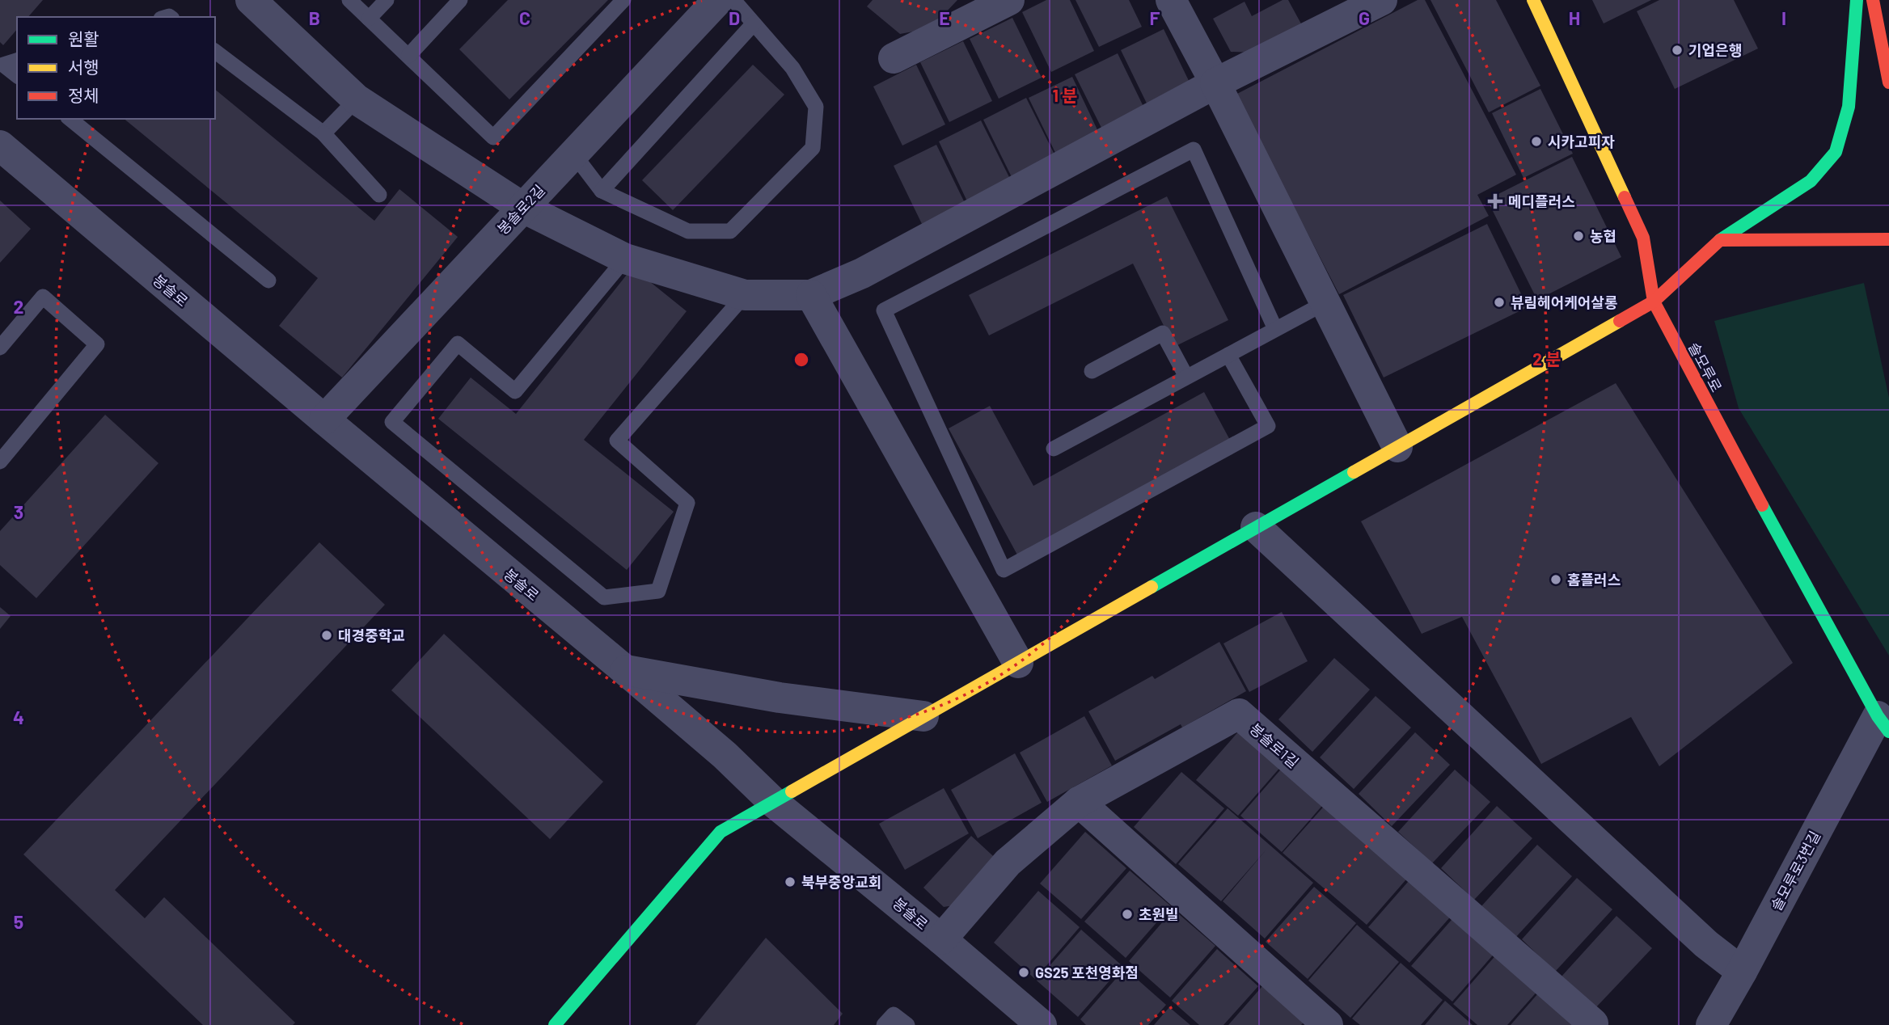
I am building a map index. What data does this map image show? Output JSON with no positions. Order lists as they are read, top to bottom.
{
  "streets": {
    "street": [
      "봉솔로2길",
      "봉솔로",
      "솔모루로",
      "봉솔로1길",
      "솔모루로3번길"
    ]
  },
  "crossings": [
    ["봉솔로2길", "봉솔로"],
    ["봉솔로", "봉솔로1길"],
    ["솔모루로", "솔모루로3번길"]
  ],
  "places": {
    "other": [
      "기업은행",
      "시카고피자",
      "농협",
      "뷰림헤어케어살롱",
      "홈플러스",
      "대경중학교",
      "북부중앙교회",
      "초원빌",
      "GS25 포천영화점"
    ],
    "health": ["메디플러스"]
  },
  "legend": ["원활", "서행", "정체"],
  "grid": {
    "columns": [
      "B",
      "C",
      "D",
      "E",
      "F",
      "G",
      "H",
      "I"
    ],
    "rows": [
      "2",
      "3",
      "4",
      "5"
    ]
  },
  "rings": ["1 분", "2 분"]
}
